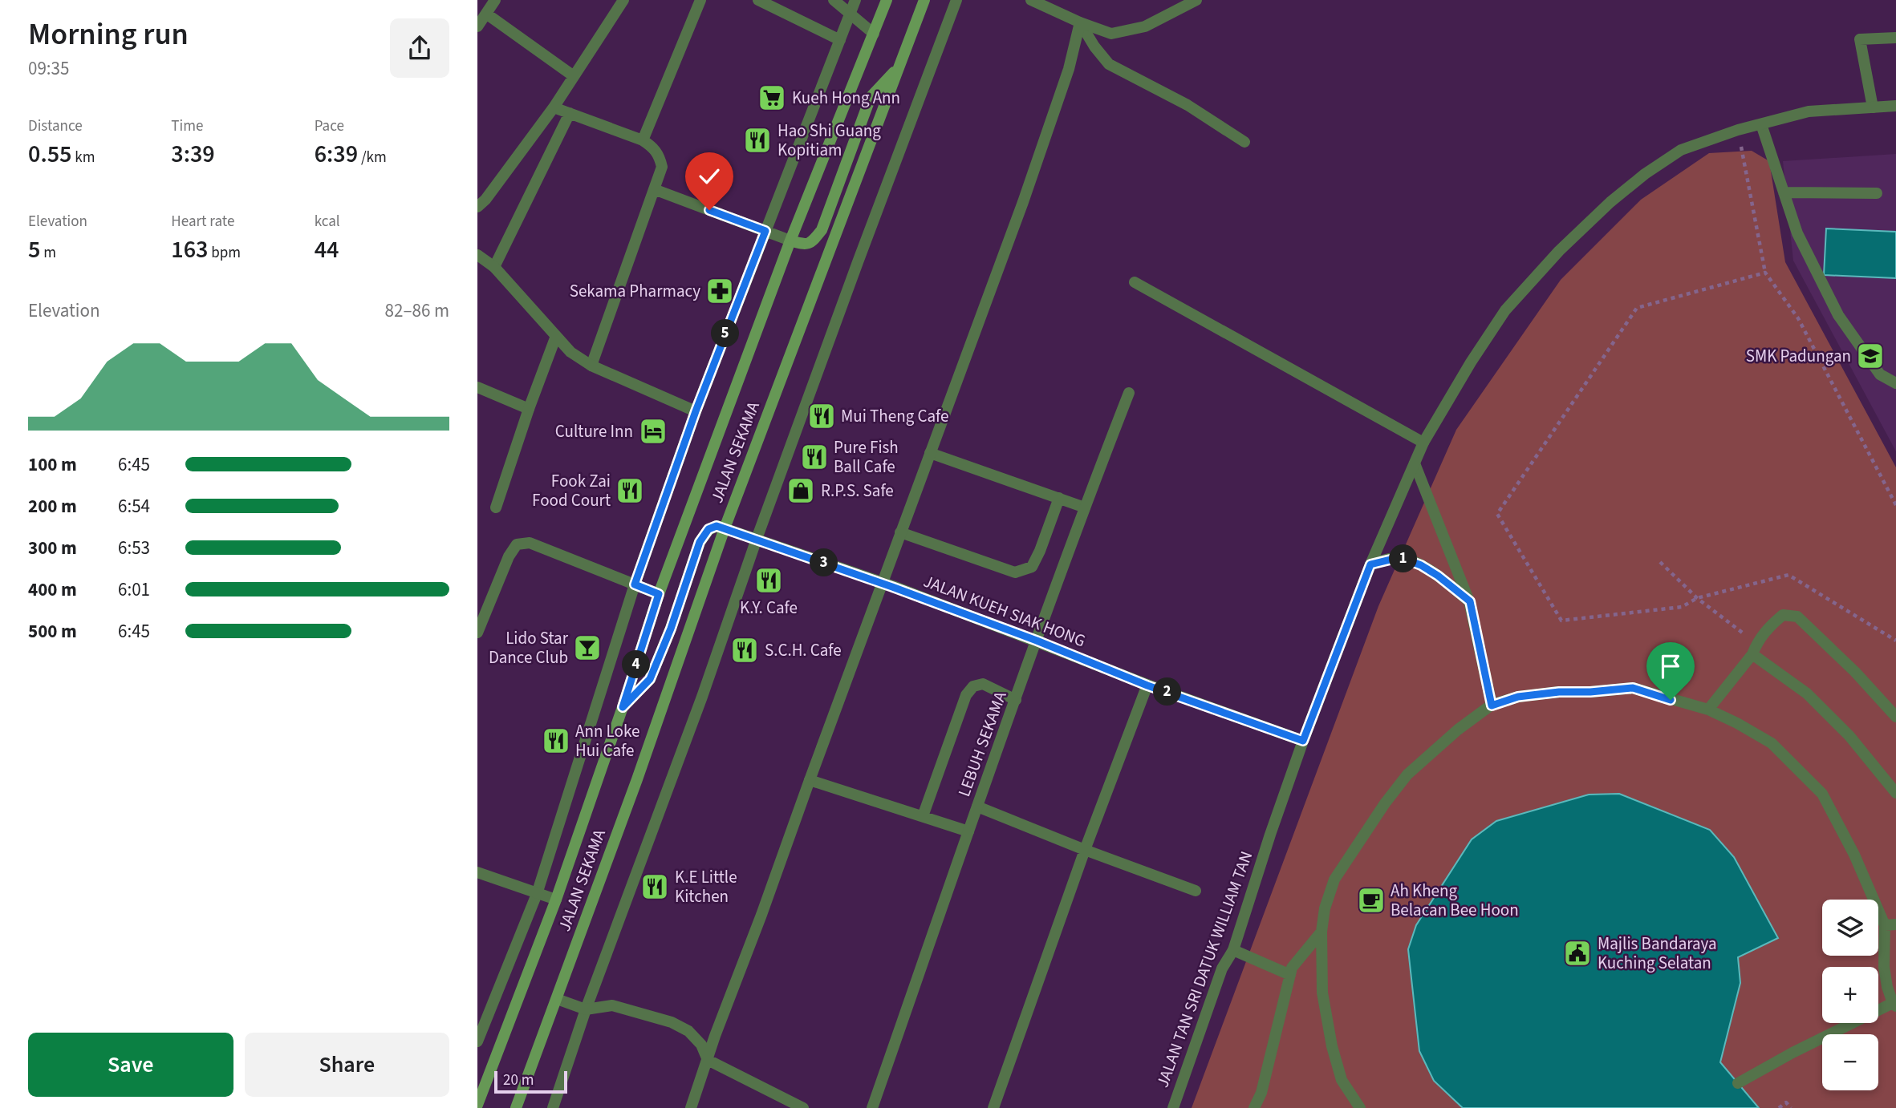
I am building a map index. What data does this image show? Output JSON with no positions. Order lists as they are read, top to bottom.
{
  "streets": {
    "main road": ["JALAN SEKAMA"],
    "street": ["JALAN KUEH SIAK HONG", "LEBUH SEKAMA", "JALAN TAN SRI DATUK WILLIAM TAN"]
  },
  "crossings": [
    ["JALAN SEKAMA", "JALAN KUEH SIAK HONG"],
    ["JALAN KUEH SIAK HONG", "LEBUH SEKAMA"],
    ["JALAN KUEH SIAK HONG", "JALAN TAN SRI DATUK WILLIAM TAN"]
  ],
  "places": {
    "supermarket": ["Kueh Hong Ann"],
    "restaurant": [
      "Hao Shi Guang Kopitiam",
      "Mui Theng Cafe",
      "Pure Fish Ball Cafe",
      "Fook Zai Food Court",
      "K.Y. Cafe",
      "S.C.H. Cafe",
      "Ann Loke Hui Cafe",
      "K.E Little Kitchen"
    ],
    "pharmacy": ["Sekama Pharmacy"],
    "school or university": ["SMK Padungan"],
    "hotel": ["Culture Inn"],
    "shop": ["R.P.S. Safe"],
    "bar": ["Lido Star Dance Club"],
    "cafe": ["Ah Kheng Belacan Bee Hoon"],
    "public building": ["Majlis Bandaraya Kuching Selatan"]
  },
  "scale_bar": "20 m",
  "page": {
    "heading": ["Morning run", "09:35"],
    "stats": [
      ["Distance", "0.55 km"],
      ["Time", "3:39"],
      ["Pace", "6:39 /km"],
      ["Elevation", "5 m"],
      ["Heart rate", "163 bpm"],
      ["kcal", "44"]
    ],
    "chart": ["Elevation", "82–86 m"],
    "pins": [
      "5",
      "1",
      "3",
      "4",
      "2"
    ],
    "list": [
      {
        "name": "100 m",
        "note": "6:45"
      },
      {
        "name": "200 m",
        "note": "6:54"
      },
      {
        "name": "300 m",
        "note": "6:53"
      },
      {
        "name": "400 m",
        "note": "6:01"
      },
      {
        "name": "500 m",
        "note": "6:45"
      }
    ],
    "map_buttons": ["+", "−"],
    "buttons": ["Save", "Share"],
    "scale": "20 m"
  }
}
